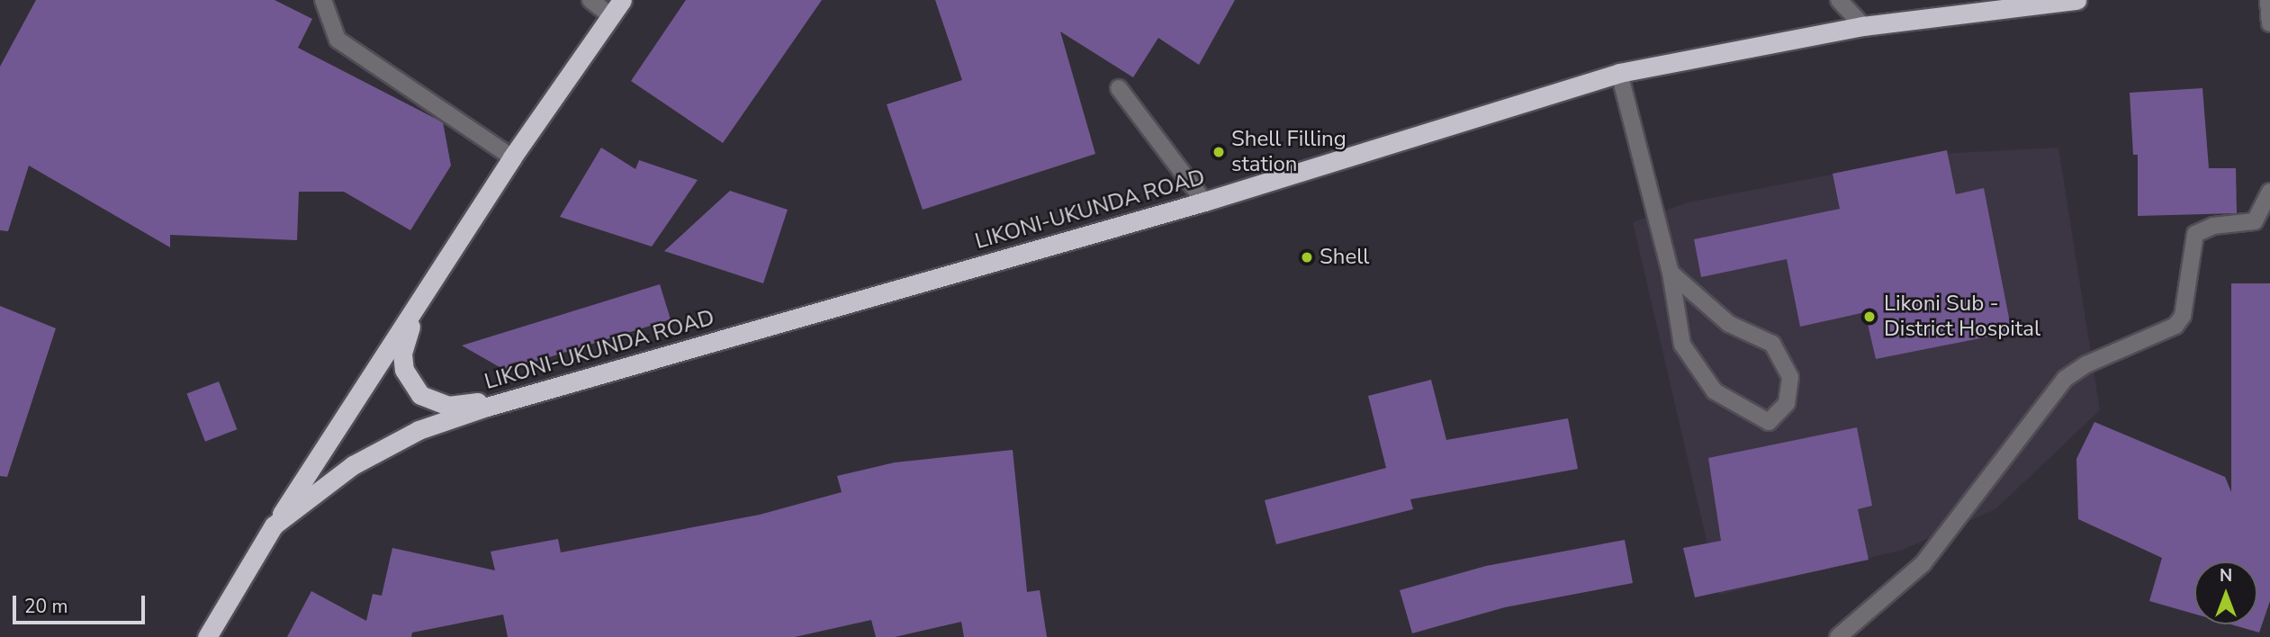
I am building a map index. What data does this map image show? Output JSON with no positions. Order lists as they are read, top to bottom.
{
  "streets": {
    "highway": ["LIKONI-UKUNDA ROAD"]
  },
  "places": ["Shell Filling station", "Shell", "Likoni Sub - District Hospital"],
  "scale_bar": "20 m",
  "north": "top"
}
